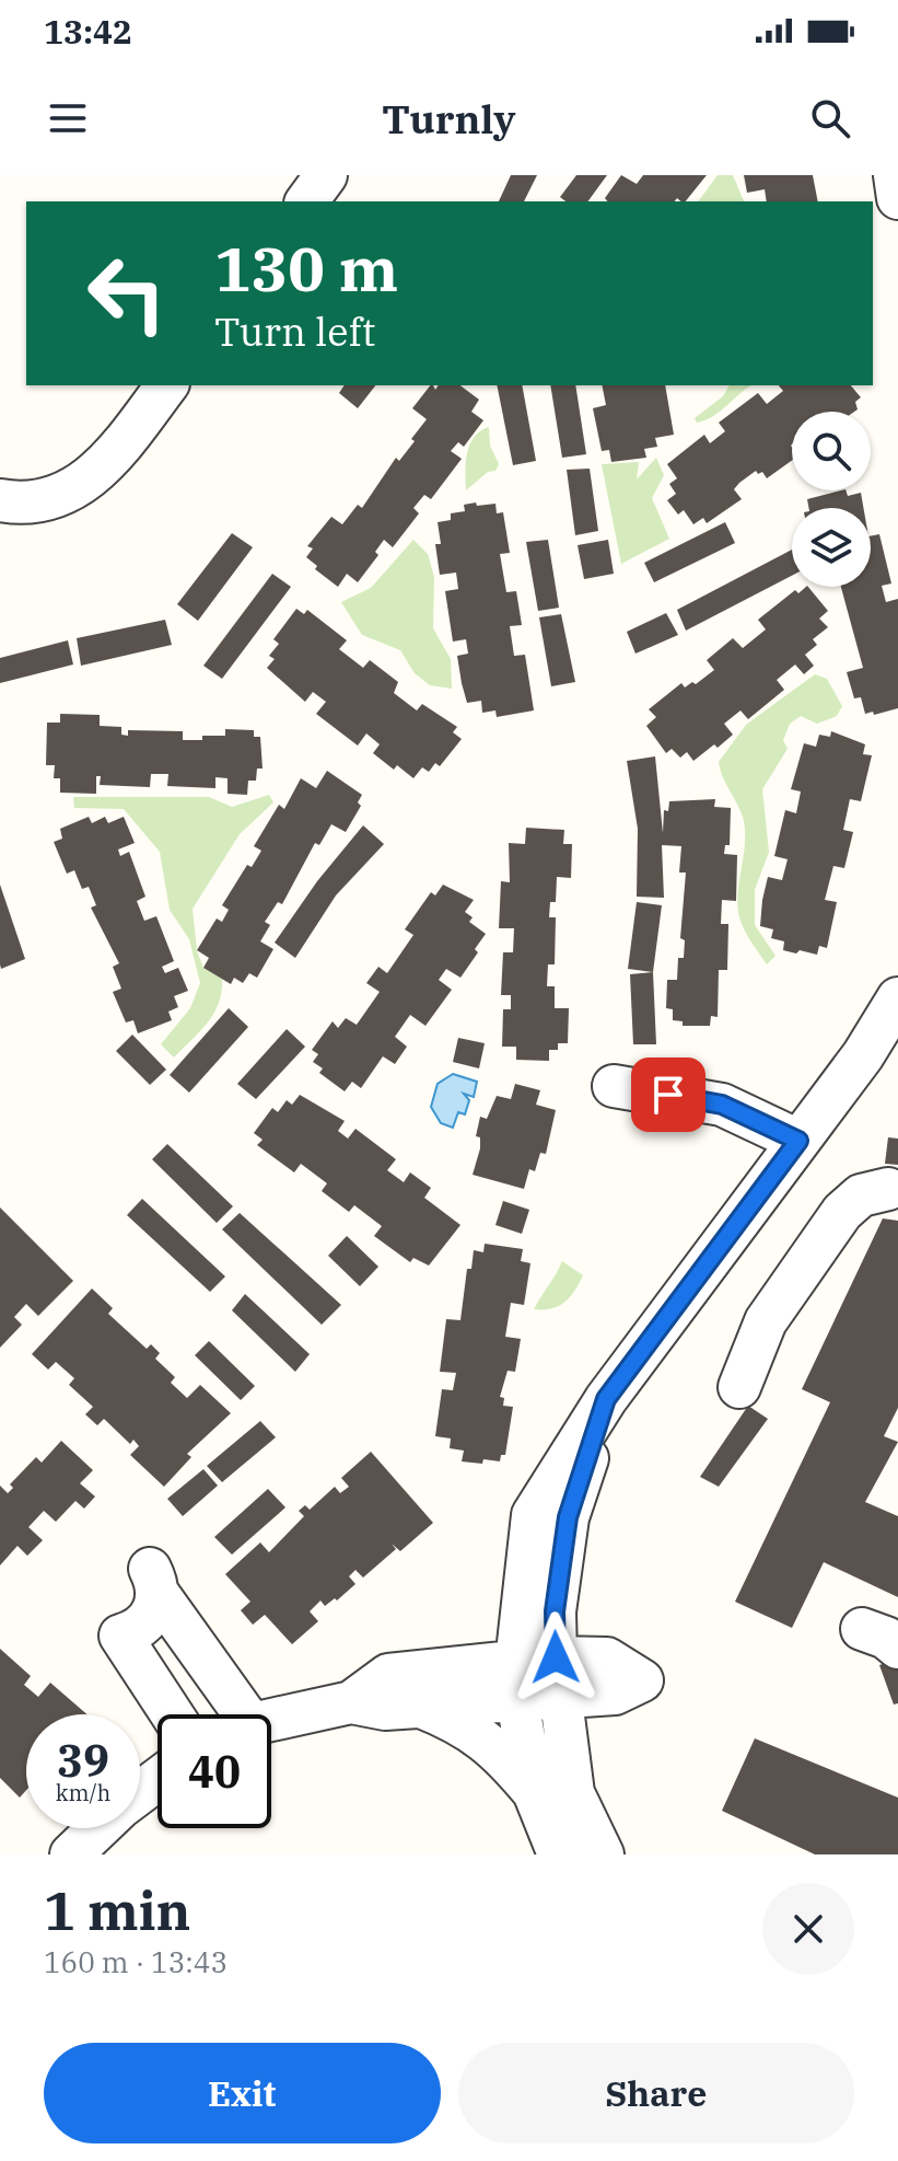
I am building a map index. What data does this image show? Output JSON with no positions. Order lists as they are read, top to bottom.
{
  "page": {
    "status": "13:42",
    "header": "Turnly",
    "turn": ["130 m", "Turn left"],
    "speed": "39 km/h",
    "limit": "40",
    "heading": ["1 min", "160 m · 13:43"],
    "buttons": ["Exit", "Share"]
  }
}
